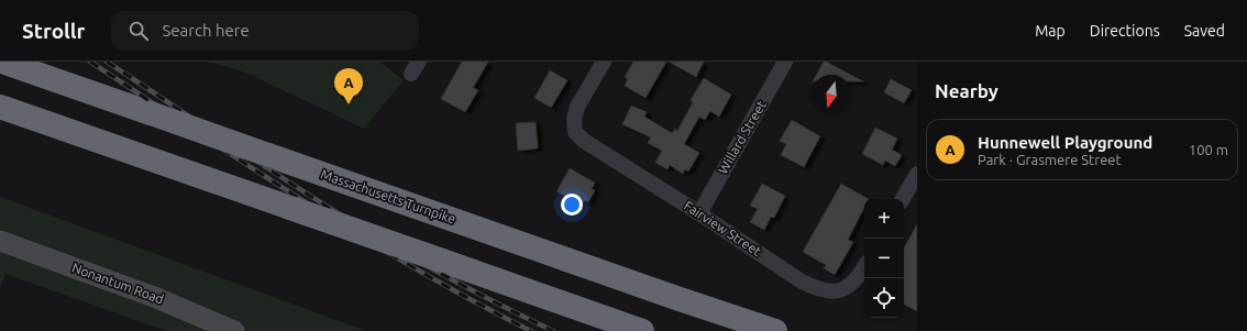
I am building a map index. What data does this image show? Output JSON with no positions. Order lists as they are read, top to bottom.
{
  "streets": {
    "highway": ["Massachusetts Turnpike"],
    "main road": ["Nonantum Road"],
    "street": ["Willard Street", "Fairview Street"]
  },
  "crossings": [
    ["Willard Street", "Fairview Street"]
  ],
  "north": "bottom",
  "page": {
    "header": "Strollr",
    "search": "Search here",
    "nav": ["Map", "Directions", "Saved"],
    "heading": "Nearby",
    "pins": "A",
    "list": [
      {
        "mark": "A",
        "name": "Hunnewell Playground",
        "note": "Park · Grasmere Street",
        "value": "100 m"
      }
    ],
    "map_buttons": ["+", "−"]
  }
}
